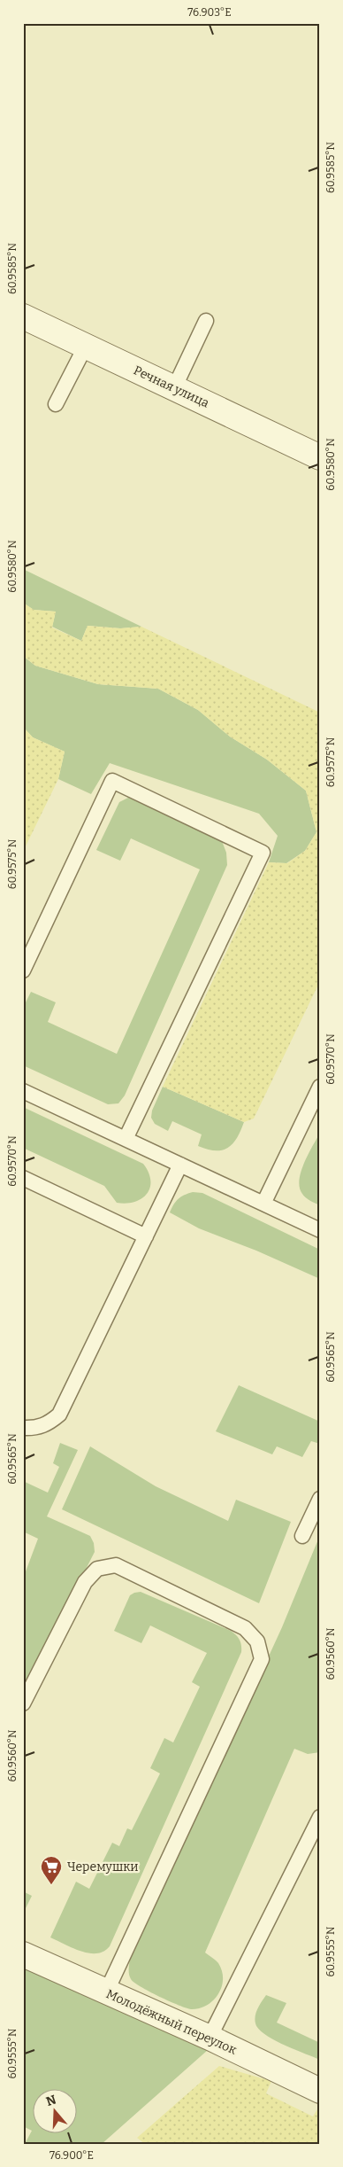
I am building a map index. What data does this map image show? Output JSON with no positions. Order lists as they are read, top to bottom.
{
  "streets": {
    "street": ["Речная улица", "Молодёжный переулок"]
  },
  "places": {
    "supermarket": ["Черемушки"]
  },
  "north": "top",
  "coordinates": [
    "76.903°E",
    "60.9585°N",
    "60.9580°N",
    "60.9575°N",
    "60.9570°N",
    "60.9565°N",
    "60.9560°N",
    "60.9555°N",
    "76.900°E"
  ]
}
